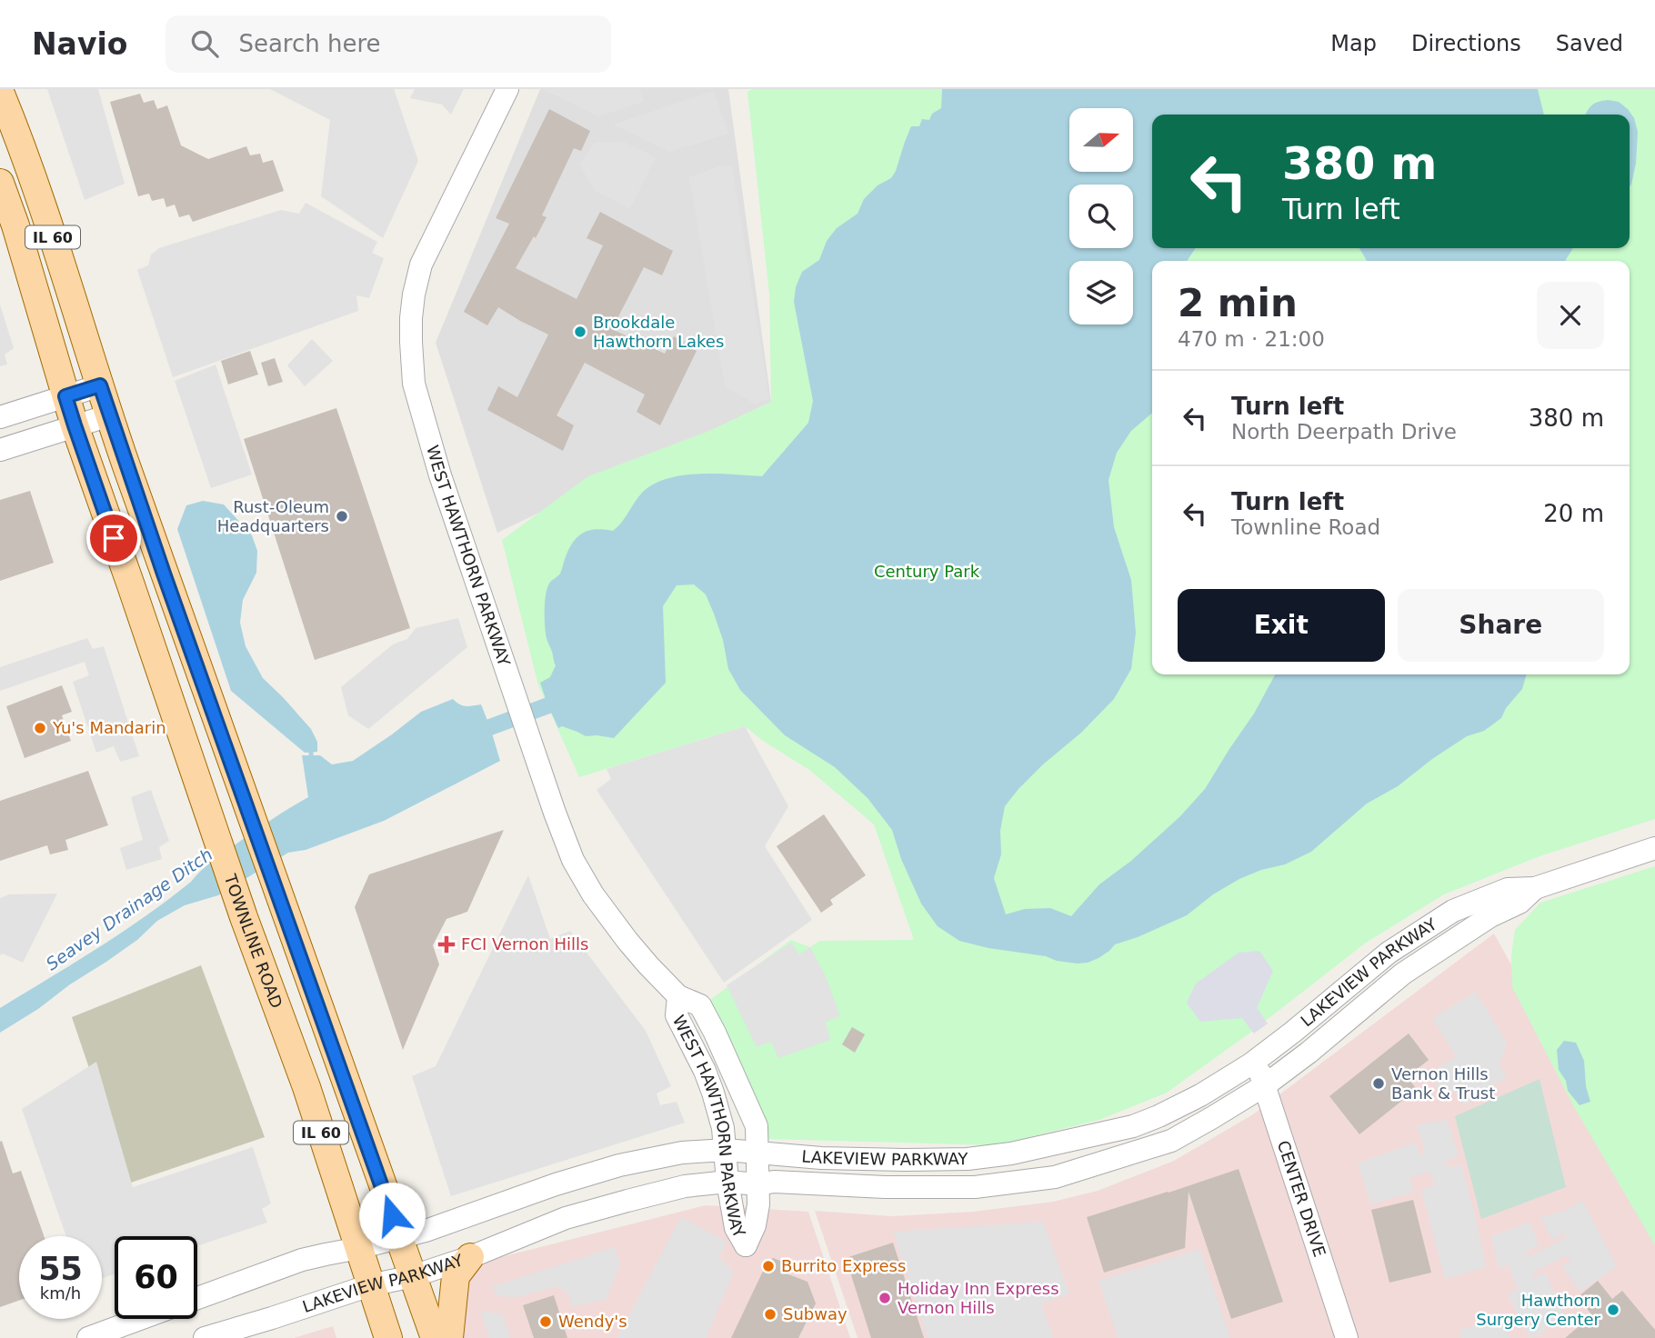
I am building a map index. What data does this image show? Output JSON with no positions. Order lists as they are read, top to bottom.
{
  "streets": {
    "main road": ["IL 60", "TOWNLINE ROAD"],
    "street": ["WEST HAWTHORN PARKWAY", "LAKEVIEW PARKWAY", "CENTER DRIVE"]
  },
  "crossings": [
    ["IL 60", "LAKEVIEW PARKWAY"],
    ["WEST HAWTHORN PARKWAY", "LAKEVIEW PARKWAY"],
    ["TOWNLINE ROAD", "LAKEVIEW PARKWAY"],
    ["LAKEVIEW PARKWAY", "CENTER DRIVE"]
  ],
  "water": ["Seavey Drainage Ditch"],
  "parks": ["Century Park"],
  "places": {
    "other": [
      "Brookdale Hawthorn Lakes",
      "Rust-Oleum Headquarters",
      "Yu's Mandarin",
      "Vernon Hills Bank & Trust",
      "Burrito Express",
      "Holiday Inn Express Vernon Hills",
      "Hawthorn Surgery Center",
      "Subway",
      "Wendy's"
    ],
    "health": ["FCI Vernon Hills"]
  },
  "north": "right",
  "page": {
    "header": "Navio",
    "search": "Search here",
    "nav": ["Map", "Directions", "Saved"],
    "turn": ["380 m", "Turn left"],
    "heading": ["2 min", "470 m · 21:00"],
    "list": [
      {
        "name": "Turn left",
        "note": "North Deerpath Drive",
        "value": "380 m"
      },
      {
        "name": "Turn left",
        "note": "Townline Road",
        "value": "20 m"
      }
    ],
    "buttons": ["Exit", "Share"],
    "speed": "55 km/h",
    "limit": "60"
  }
}
